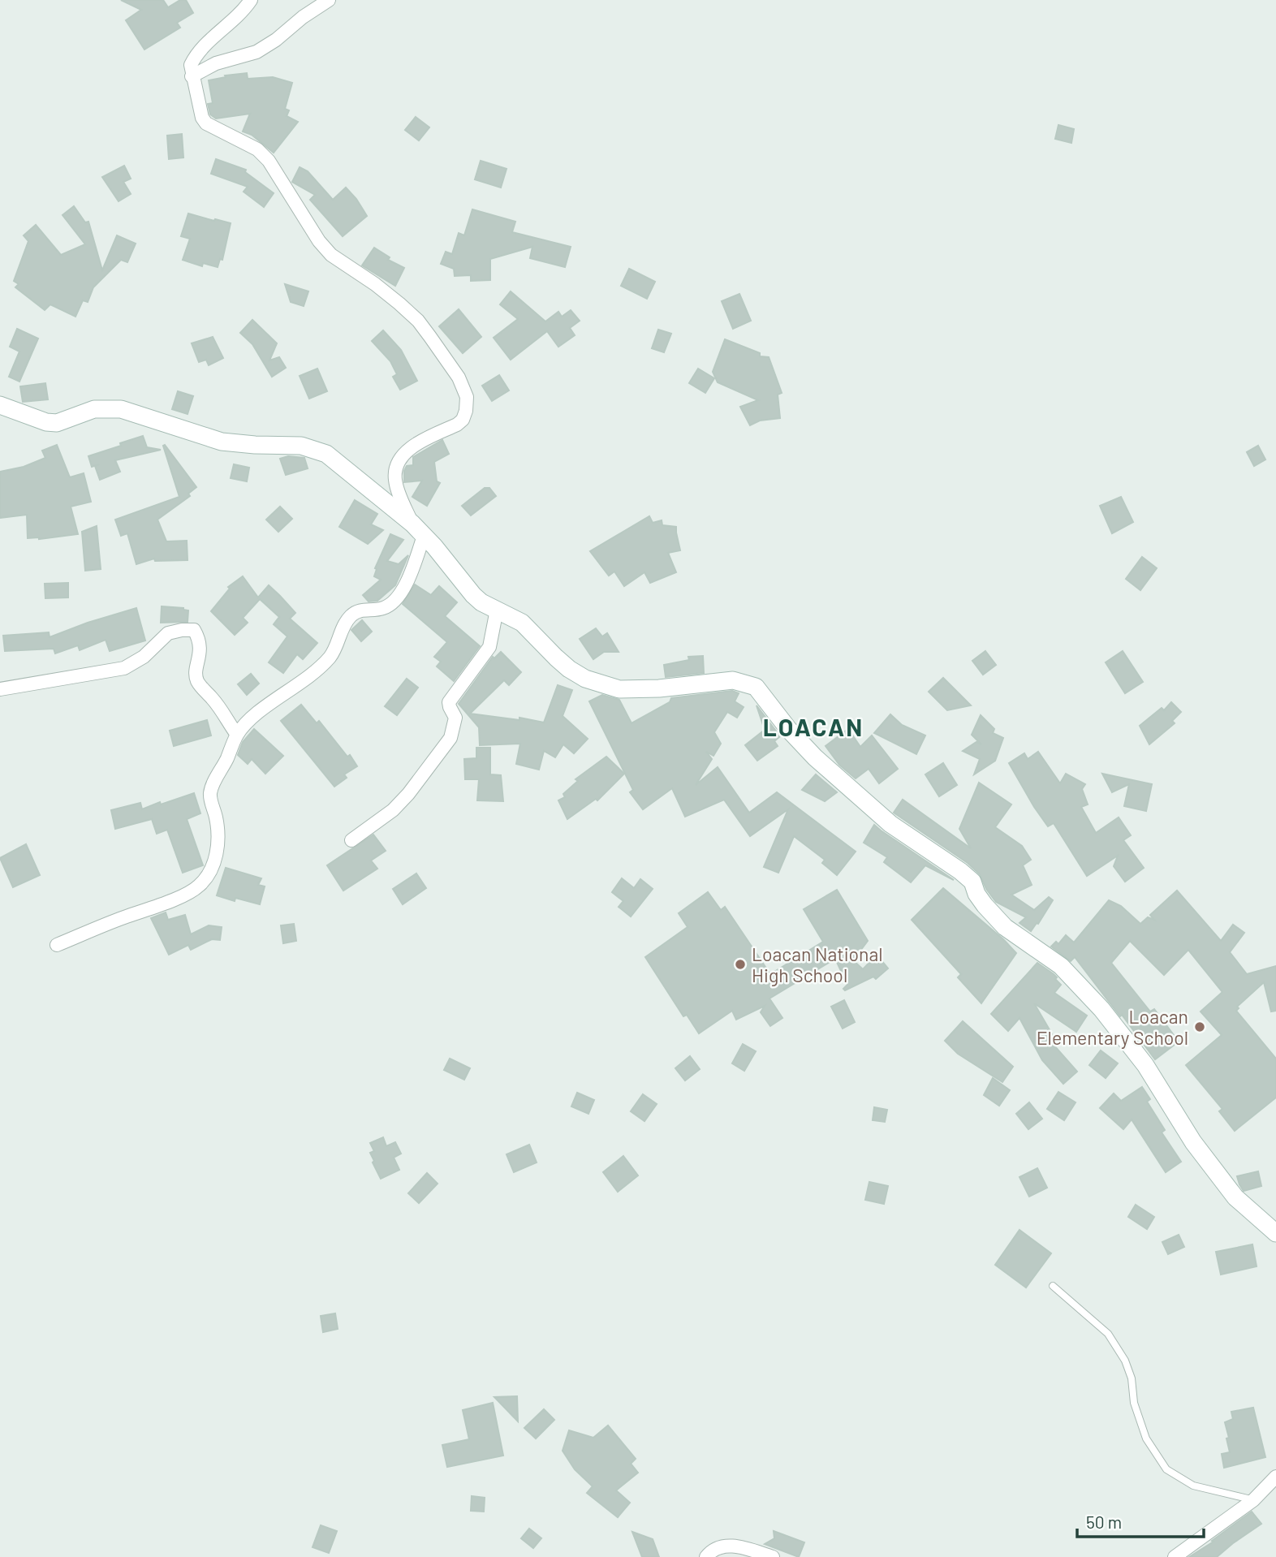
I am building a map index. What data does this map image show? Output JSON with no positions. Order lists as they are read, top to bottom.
{
  "districts": ["LOACAN"],
  "places": ["Loacan National High School", "Loacan Elementary School"],
  "scale_bar": "50 m"
}
